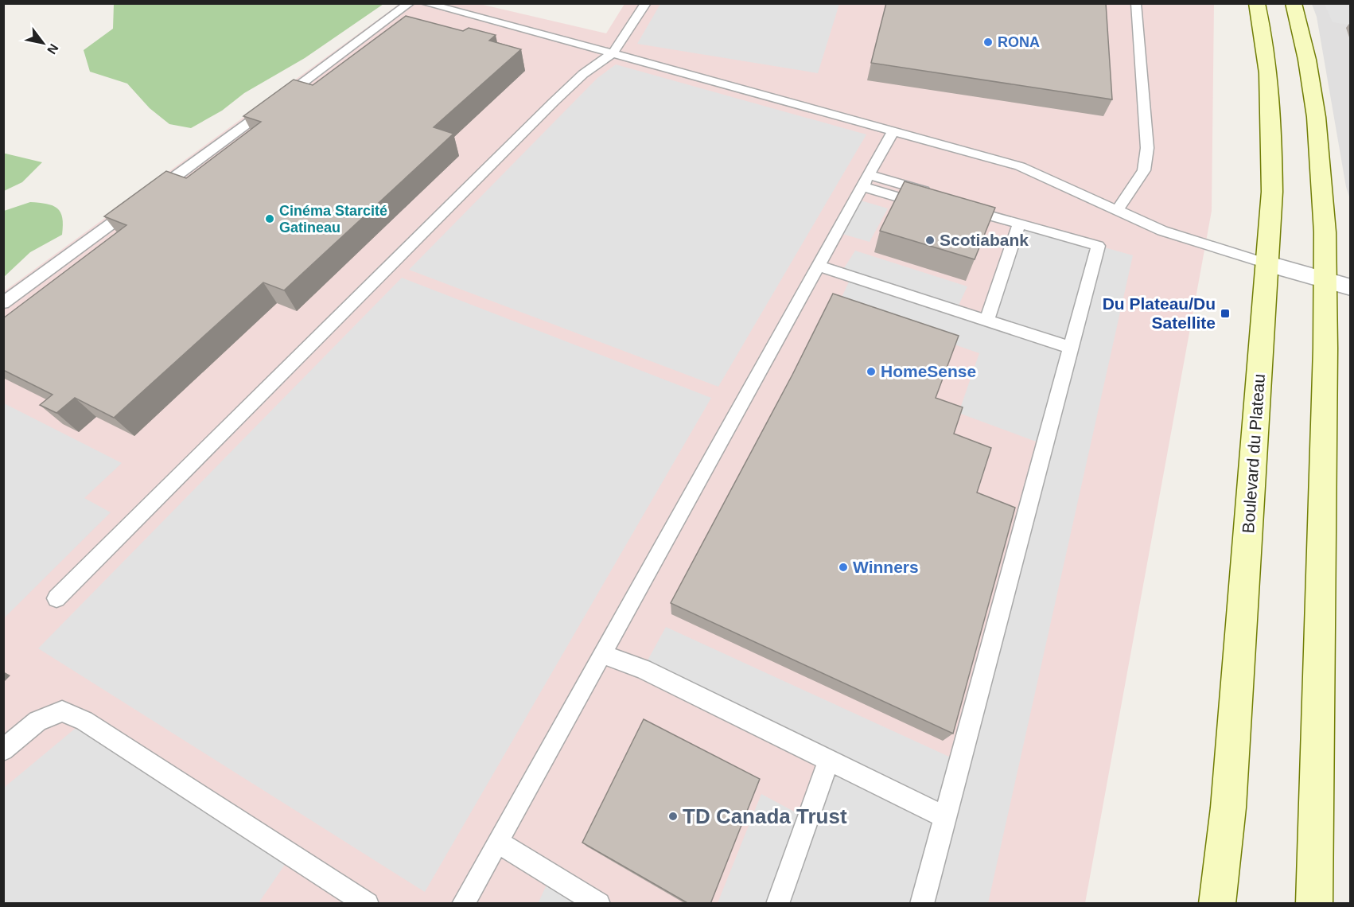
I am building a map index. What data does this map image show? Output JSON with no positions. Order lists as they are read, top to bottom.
{
  "streets": {
    "main road": ["Boulevard du Plateau"]
  },
  "places": {
    "other": [
      "RONA",
      "Cinéma Starcité Gatineau",
      "Scotiabank",
      "HomeSense",
      "Winners",
      "TD Canada Trust"
    ],
    "transit": ["Du Plateau/Du Satellite"]
  },
  "north": "bottom right"
}
